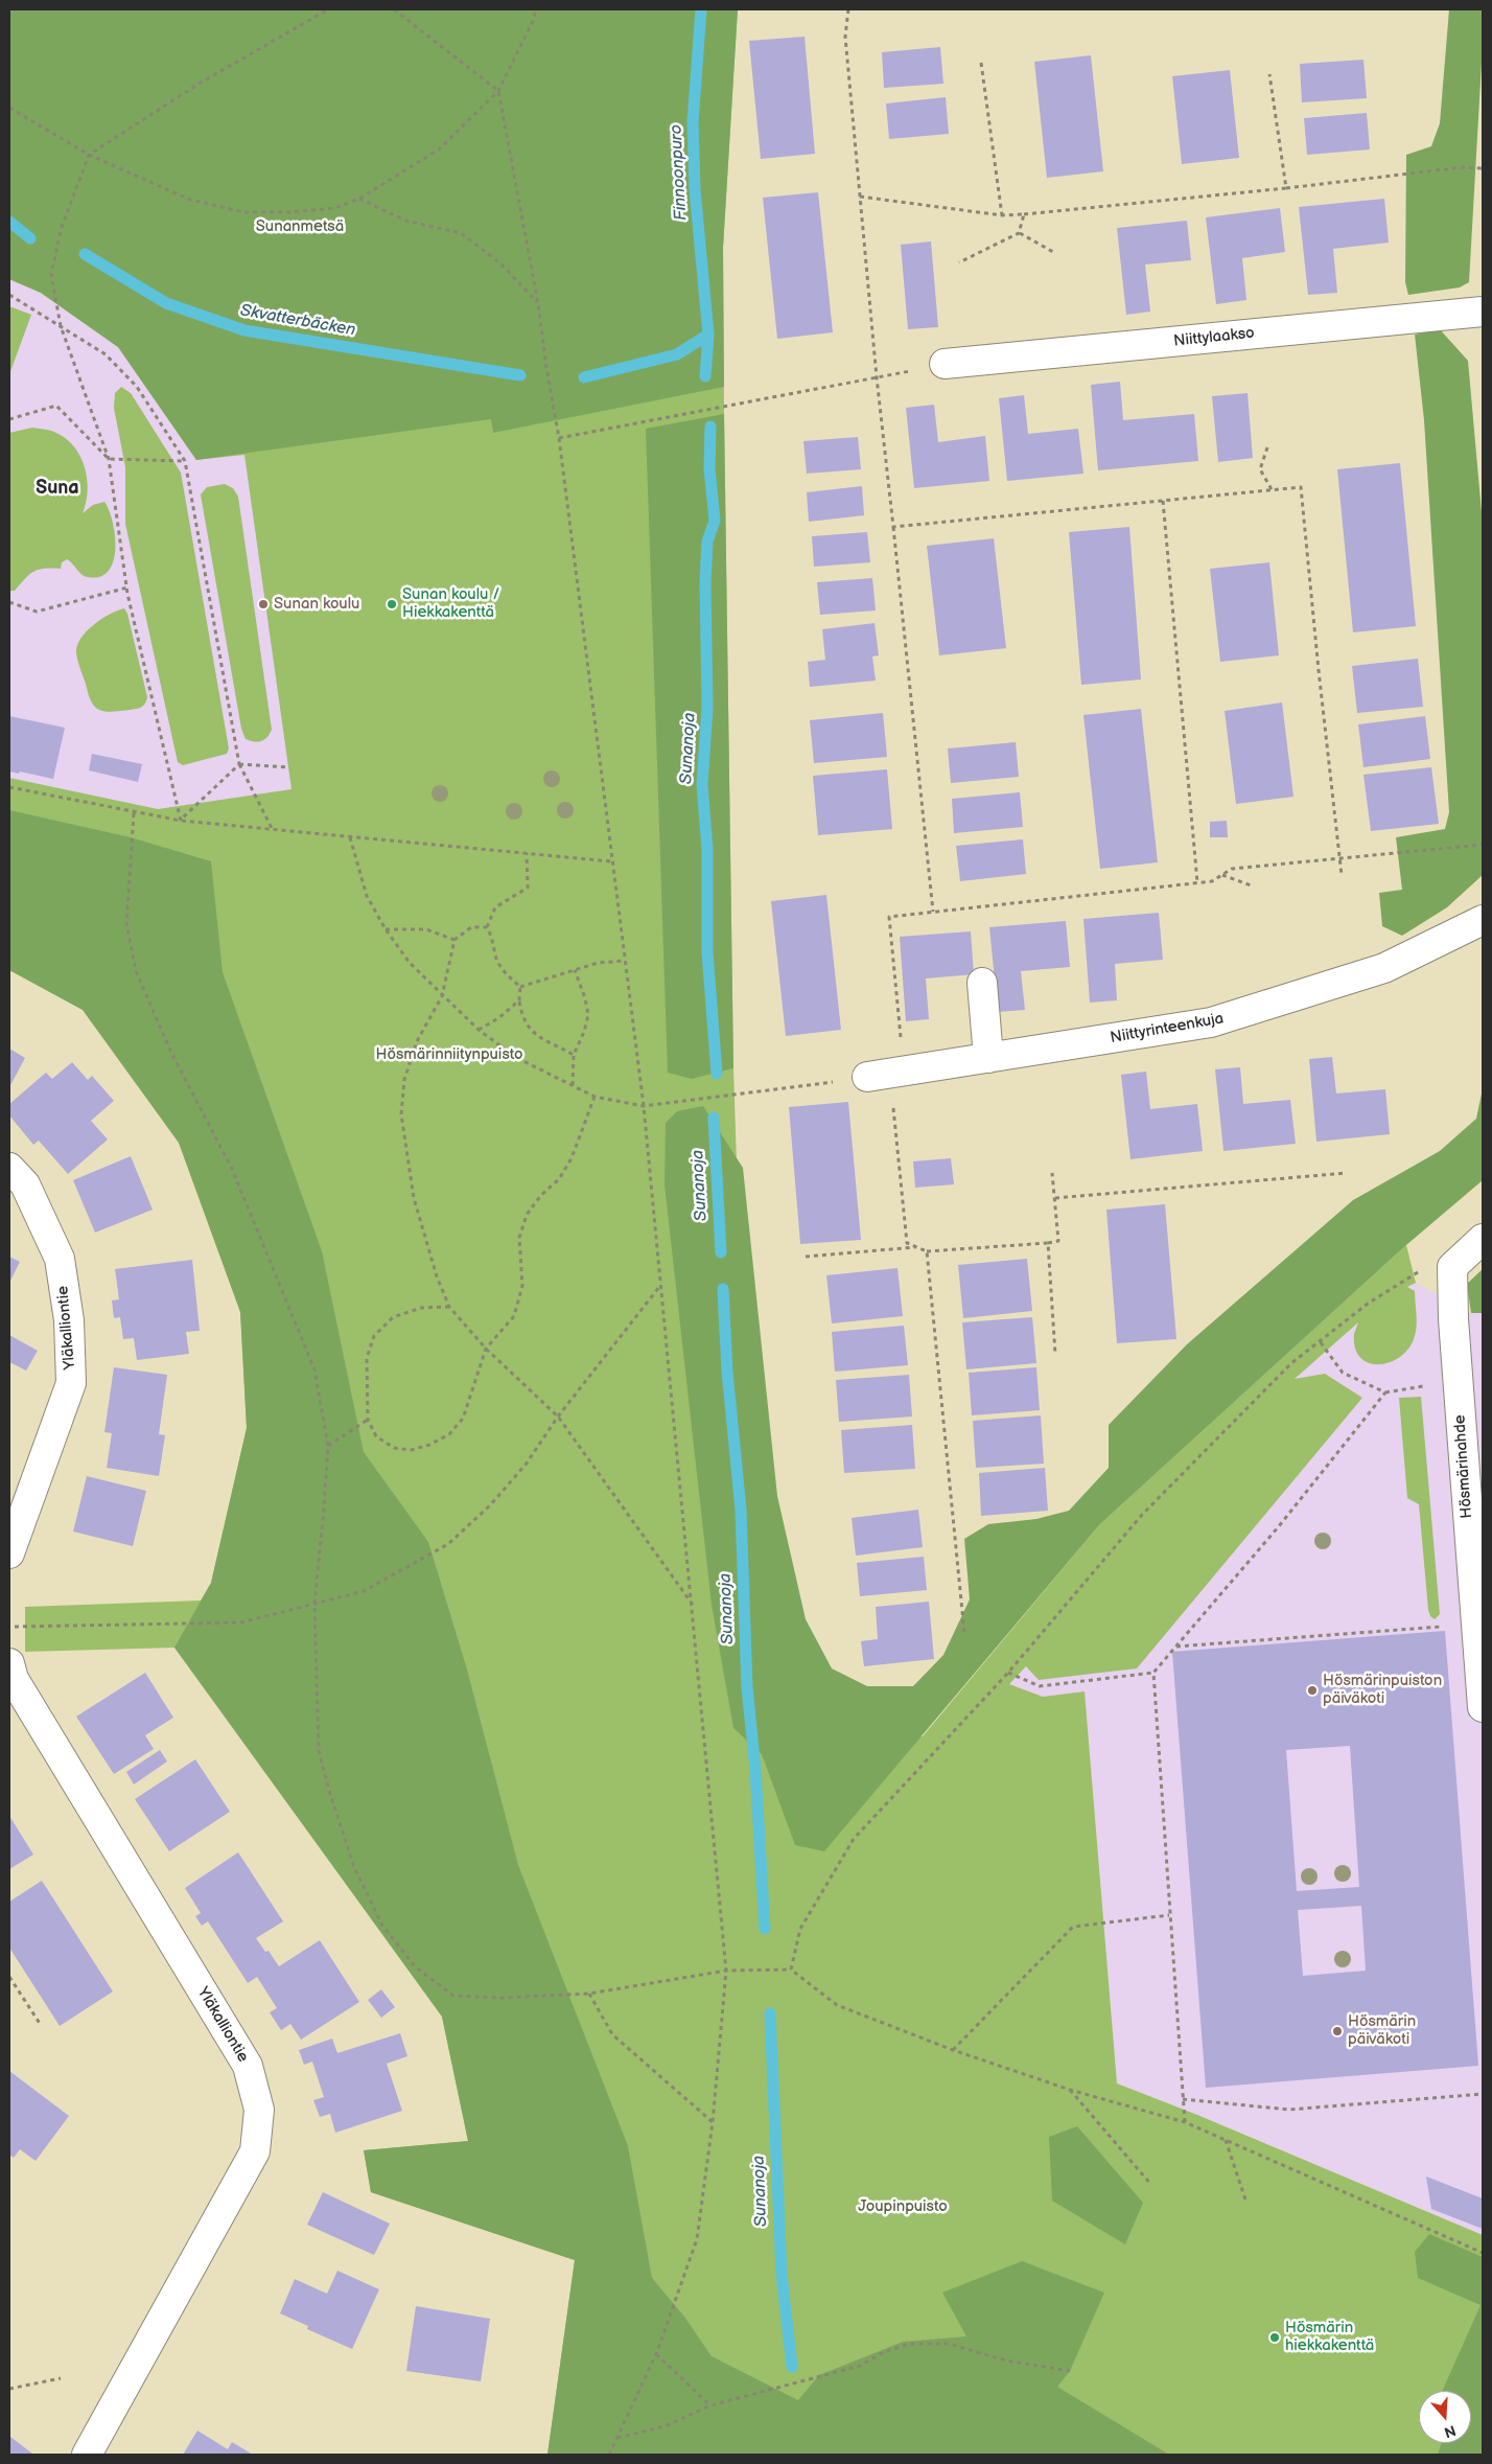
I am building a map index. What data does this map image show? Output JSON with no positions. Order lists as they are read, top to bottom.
{
  "streets": {
    "street": [
      "Niittylaakso",
      "Niittyrinteenkuja",
      "Yläkalliontie",
      "Hösmärinahde"
    ]
  },
  "districts": ["Suna"],
  "water": ["Finnoonpuro", "Skvatterbäcken", "Sunanoja"],
  "parks": ["Sunanmetsä", "Hösmärinniitynpuisto", "Joupinpuisto"],
  "places": [
    "Sunan koulu",
    "Sunan koulu / Hiekkakenttä",
    "Hösmärinpuiston päiväkoti",
    "Hösmärin päiväkoti",
    "Hösmärin hiekkakenttä"
  ],
  "north": "bottom"
}
